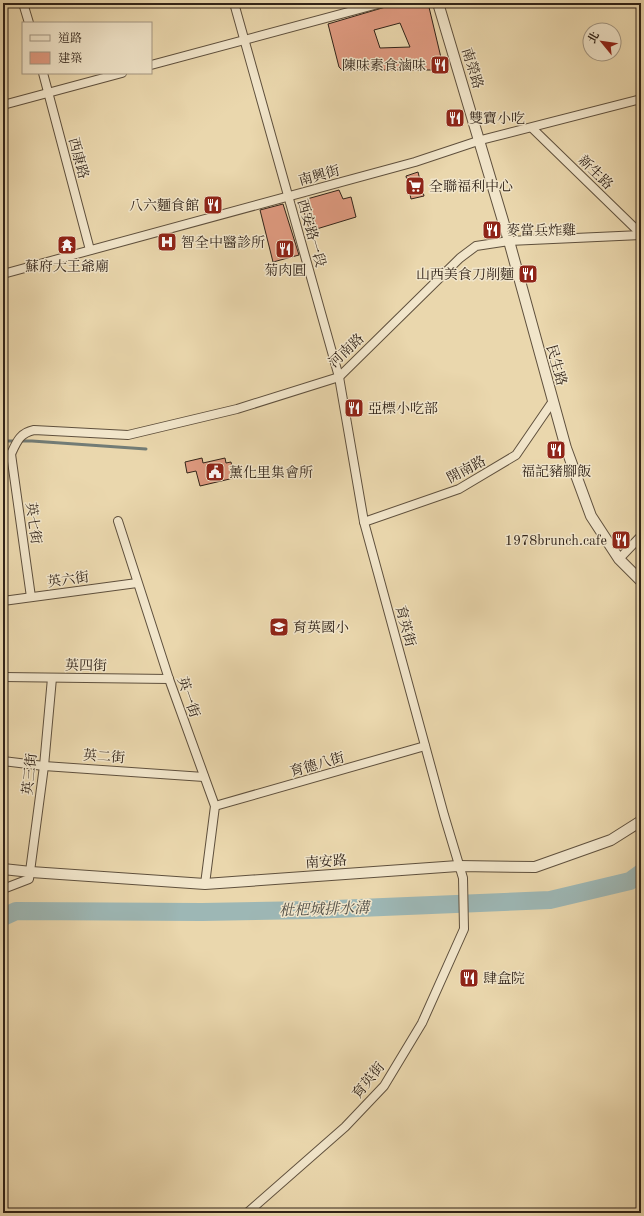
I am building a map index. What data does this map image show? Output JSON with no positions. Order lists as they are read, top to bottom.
{
  "streets": {
    "street": [
      "南榮路",
      "西康路",
      "新生路",
      "南興街",
      "西安路一段",
      "河南路",
      "民生路",
      "開南路",
      "英七街",
      "英六街",
      "育英街",
      "英四街",
      "英一街",
      "英二街",
      "育德八街",
      "英三街",
      "南安路"
    ]
  },
  "crossings": [
    ["南榮路", "南興街"],
    ["南榮路", "民生路"],
    ["西康路", "南興街"],
    ["新生路", "南興街"],
    ["新生路", "河南路"],
    ["南興街", "西安路一段"],
    ["南興街", "民生路"],
    ["西安路一段", "河南路"],
    ["西安路一段", "育英街"],
    ["河南路", "民生路"],
    ["河南路", "英七街"],
    ["河南路", "育英街"],
    ["民生路", "開南路"],
    ["開南路", "育英街"],
    ["英七街", "英六街"],
    ["英六街", "英一街"],
    ["育英街", "育德八街"],
    ["育英街", "南安路"],
    ["英四街", "英一街"],
    ["英四街", "英三街"],
    ["英一街", "英二街"],
    ["英一街", "育德八街"],
    ["英一街", "南安路"],
    ["英二街", "英三街"],
    ["英三街", "南安路"]
  ],
  "water": ["枇杷城排水溝"],
  "places": {
    "restaurant": [
      "陳味素食滷味",
      "雙寶小吃",
      "八六麵食館",
      "麥當兵炸雞",
      "菊肉圓",
      "山西美食刀削麵",
      "亞標小吃部",
      "福記豬腳飯",
      "1978brunch.cafe",
      "肆盒院"
    ],
    "supermarket": ["全聯福利中心"],
    "hospital": ["智全中醫診所"],
    "temple": ["蘇府大王爺廟"],
    "public building": ["薰化里集會所"],
    "school or university": ["育英國小"]
  },
  "legend": ["道路", "建築"],
  "north": "top left"
}
